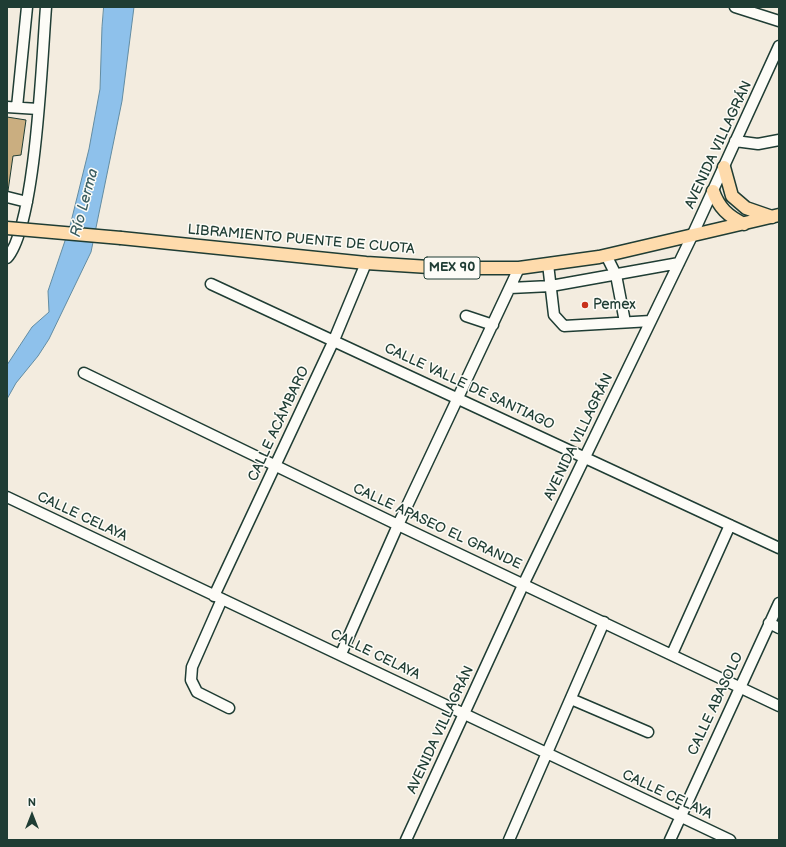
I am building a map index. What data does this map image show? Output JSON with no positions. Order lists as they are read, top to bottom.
{
  "streets": {
    "main road": ["LIBRAMIENTO PUENTE DE CUOTA", "MEX 90"],
    "street": [
      "AVENIDA VILLAGRÁN",
      "CALLE VALLE DE SANTIAGO",
      "CALLE ACÁMBARO",
      "CALLE CELAYA",
      "CALLE APASEO EL GRANDE",
      "CALLE ABASOLO"
    ]
  },
  "crossings": [
    ["AVENIDA VILLAGRÁN", "LIBRAMIENTO PUENTE DE CUOTA"],
    ["AVENIDA VILLAGRÁN", "CALLE VALLE DE SANTIAGO"],
    ["AVENIDA VILLAGRÁN", "CALLE CELAYA"],
    ["AVENIDA VILLAGRÁN", "CALLE APASEO EL GRANDE"],
    ["LIBRAMIENTO PUENTE DE CUOTA", "CALLE ACÁMBARO"],
    ["CALLE VALLE DE SANTIAGO", "CALLE ACÁMBARO"],
    ["CALLE ACÁMBARO", "CALLE CELAYA"],
    ["CALLE ACÁMBARO", "CALLE APASEO EL GRANDE"],
    ["CALLE CELAYA", "CALLE ABASOLO"],
    ["CALLE APASEO EL GRANDE", "CALLE ABASOLO"]
  ],
  "water": ["Río Lerma"],
  "places": ["Pemex"],
  "north": "top"
}
